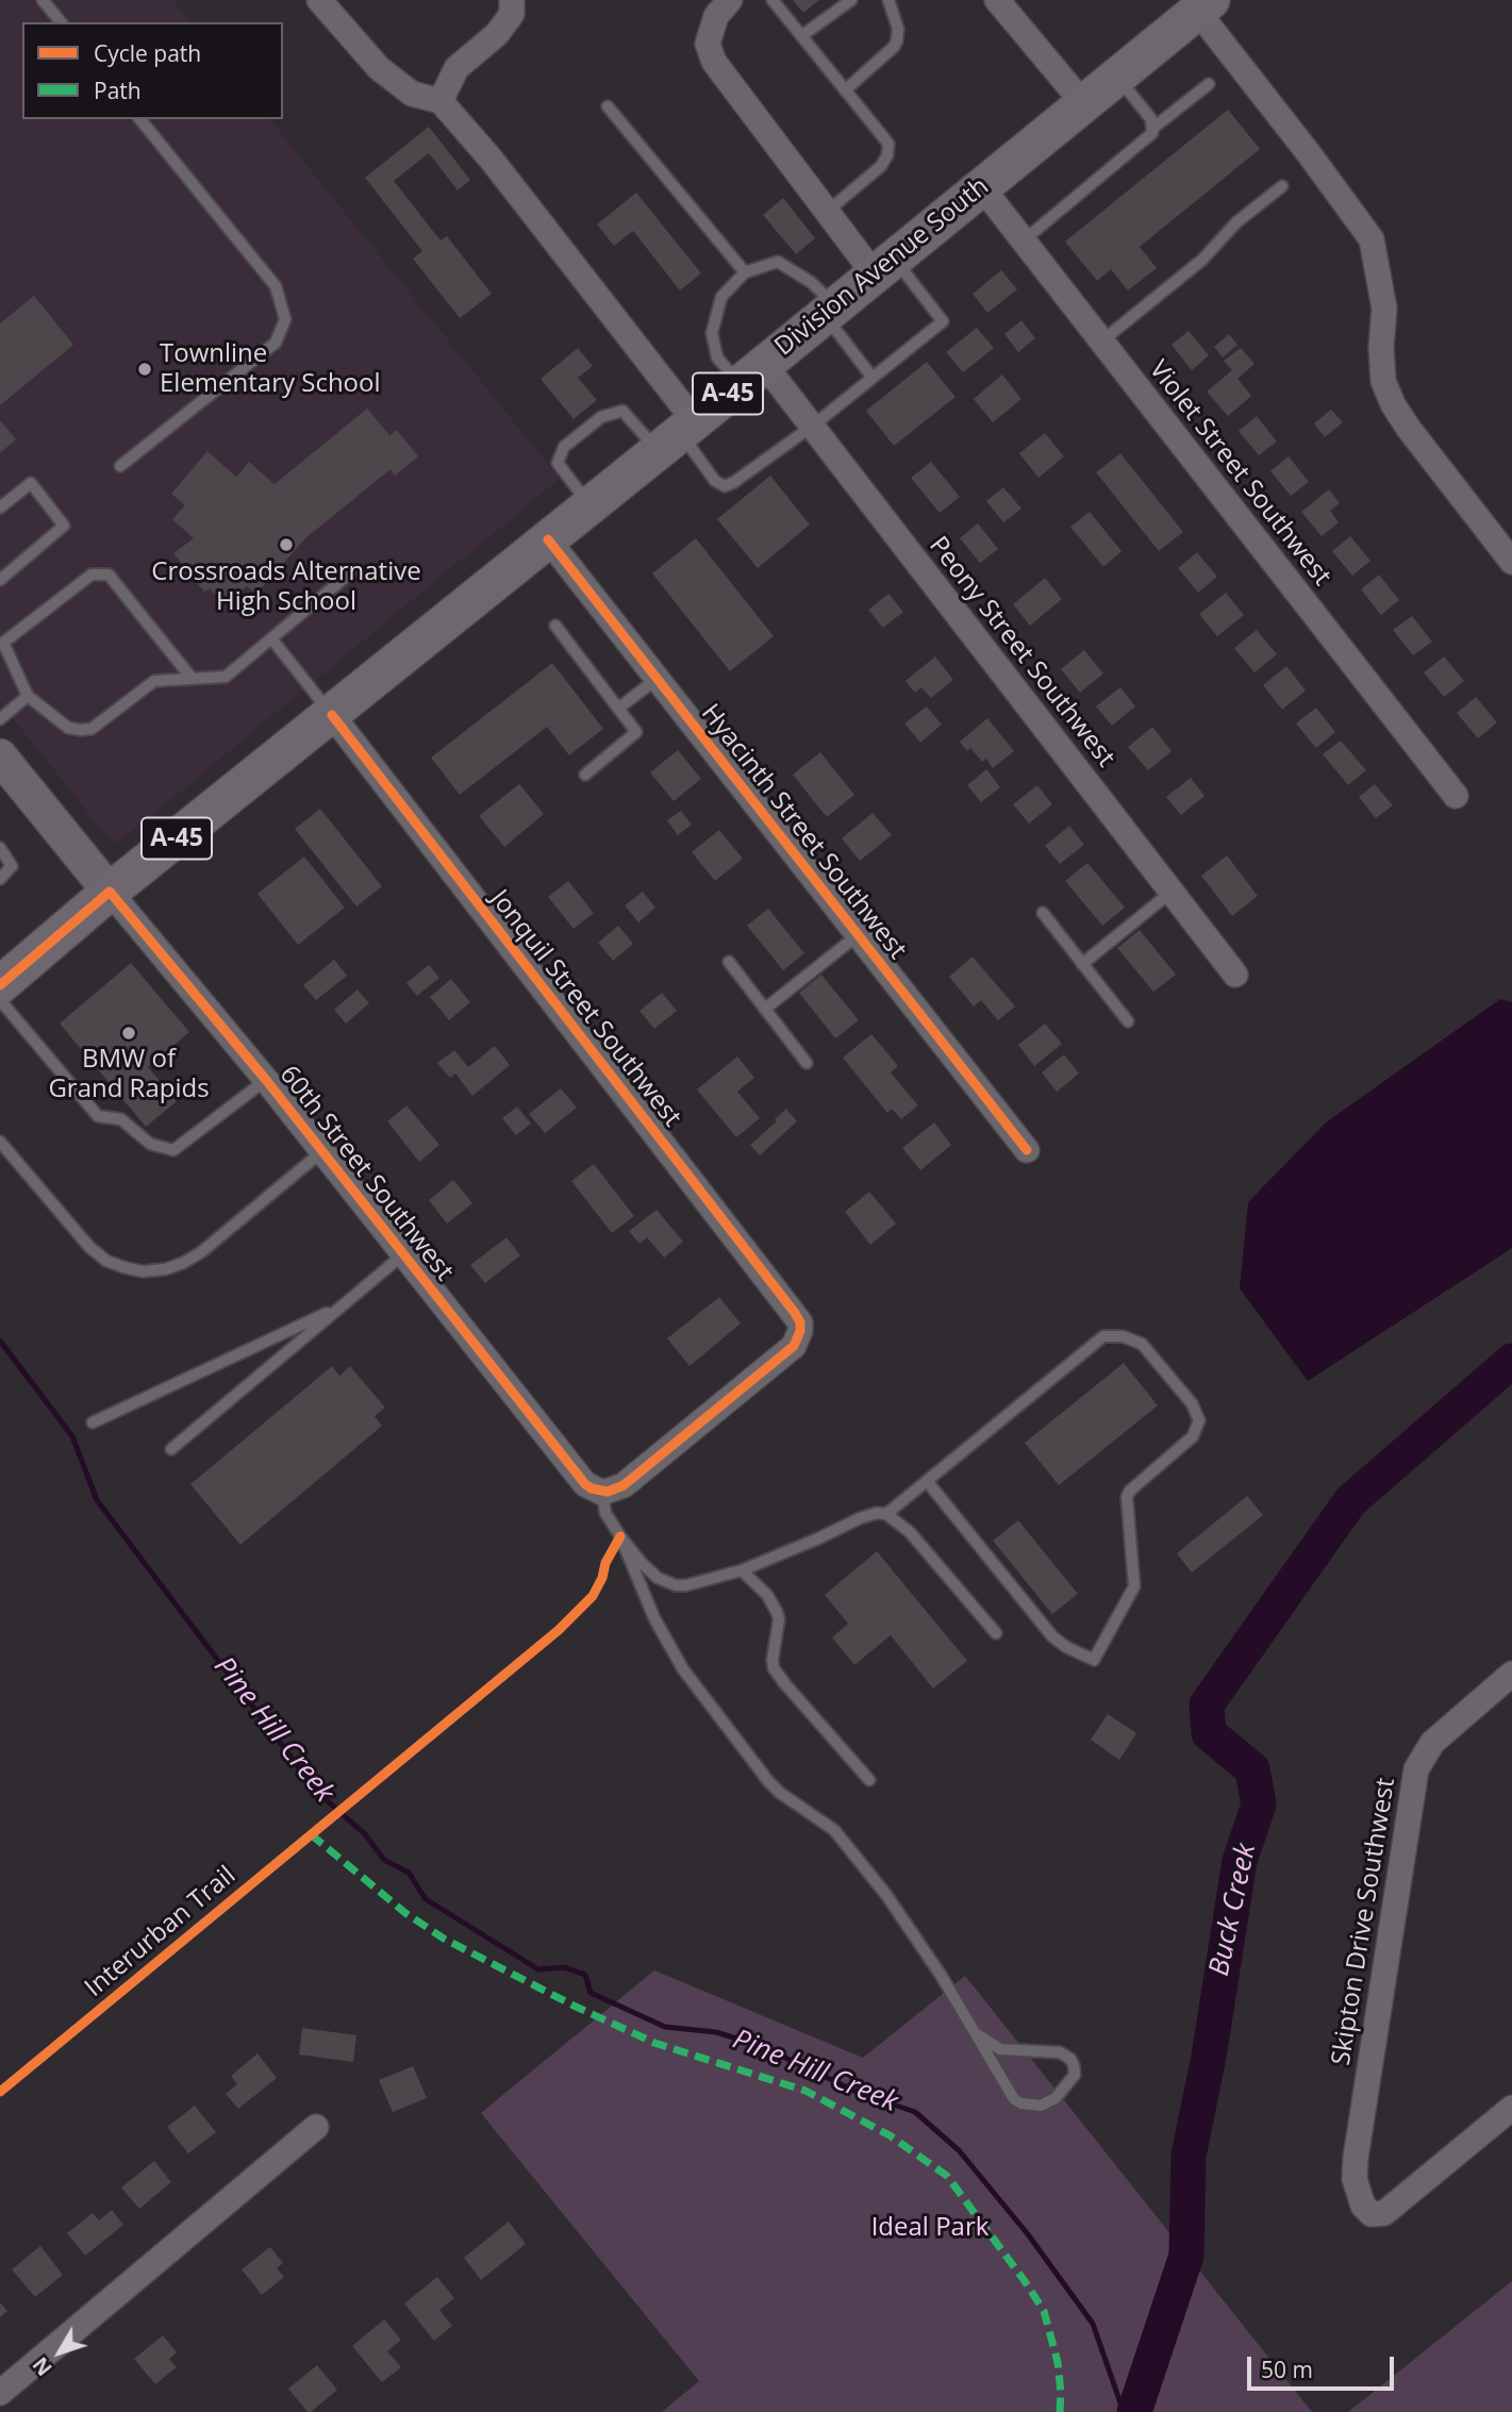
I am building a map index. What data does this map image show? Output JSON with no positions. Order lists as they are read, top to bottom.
{
  "streets": {
    "main road": ["Division Avenue South", "A-45"],
    "street": [
      "Violet Street Southwest",
      "Peony Street Southwest",
      "Hyacinth Street Southwest",
      "Jonquil Street Southwest",
      "60th Street Southwest",
      "Skipton Drive Southwest"
    ],
    "cycle path": ["Interurban Trail"]
  },
  "crossings": [
    ["Division Avenue South", "Violet Street Southwest"],
    ["Division Avenue South", "Peony Street Southwest"],
    ["Division Avenue South", "Hyacinth Street Southwest"],
    ["Division Avenue South", "Jonquil Street Southwest"],
    ["Division Avenue South", "60th Street Southwest"],
    ["Jonquil Street Southwest", "60th Street Southwest"]
  ],
  "water": ["Pine Hill Creek", "Buck Creek"],
  "parks": ["Ideal Park"],
  "places": ["Townline Elementary School", "Crossroads Alternative High School", "BMW of Grand Rapids"],
  "legend": ["Cycle path", "Path"],
  "scale_bar": "50 m",
  "north": "bottom left"
}
